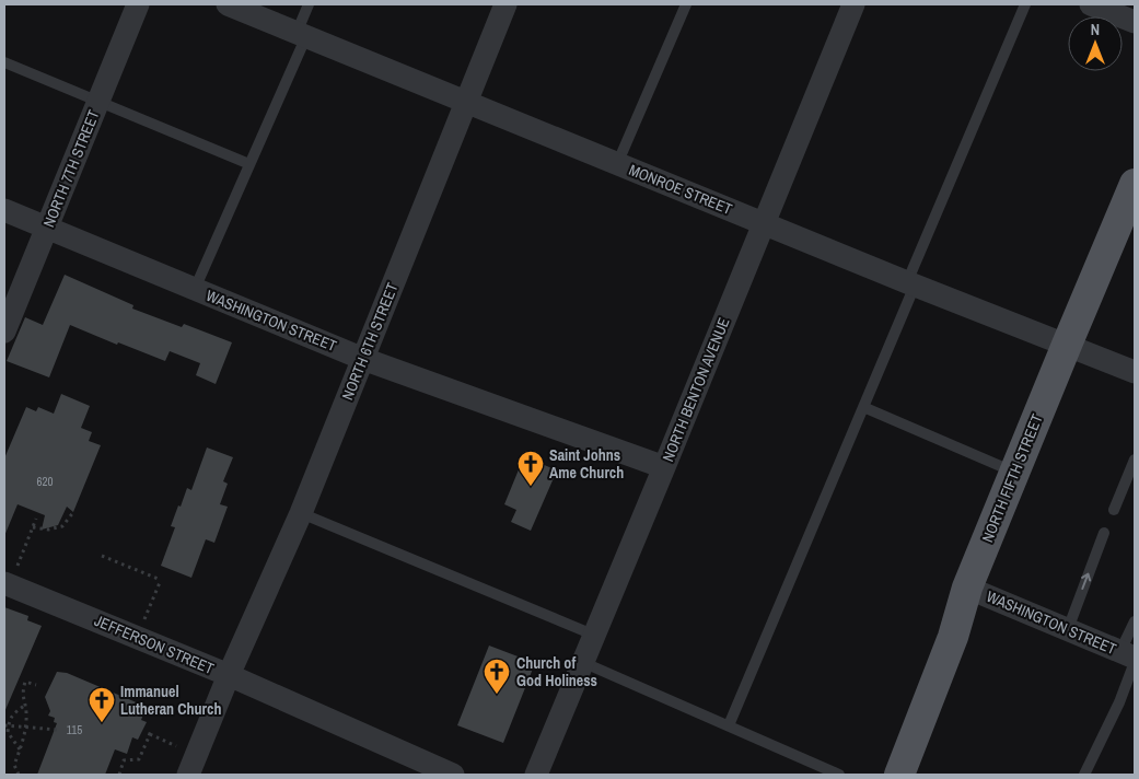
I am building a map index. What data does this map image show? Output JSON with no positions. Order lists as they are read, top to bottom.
{
  "streets": {
    "main road": ["NORTH FIFTH STREET"],
    "street": [
      "NORTH 7TH STREET",
      "MONROE STREET",
      "WASHINGTON STREET",
      "NORTH 6TH STREET",
      "NORTH BENTON AVENUE",
      "JEFFERSON STREET"
    ]
  },
  "crossings": [
    ["NORTH 7TH STREET", "WASHINGTON STREET"],
    ["MONROE STREET", "NORTH 6TH STREET"],
    ["MONROE STREET", "NORTH BENTON AVENUE"],
    ["MONROE STREET", "NORTH FIFTH STREET"],
    ["WASHINGTON STREET", "NORTH 6TH STREET"],
    ["WASHINGTON STREET", "NORTH BENTON AVENUE"],
    ["WASHINGTON STREET", "NORTH FIFTH STREET"],
    ["NORTH 6TH STREET", "JEFFERSON STREET"]
  ],
  "places": {
    "church": ["Saint Johns Ame Church", "Church of God Holiness", "Immanuel Lutheran Church"]
  },
  "house_numbers": ["620", "115"],
  "north": "top"
}
